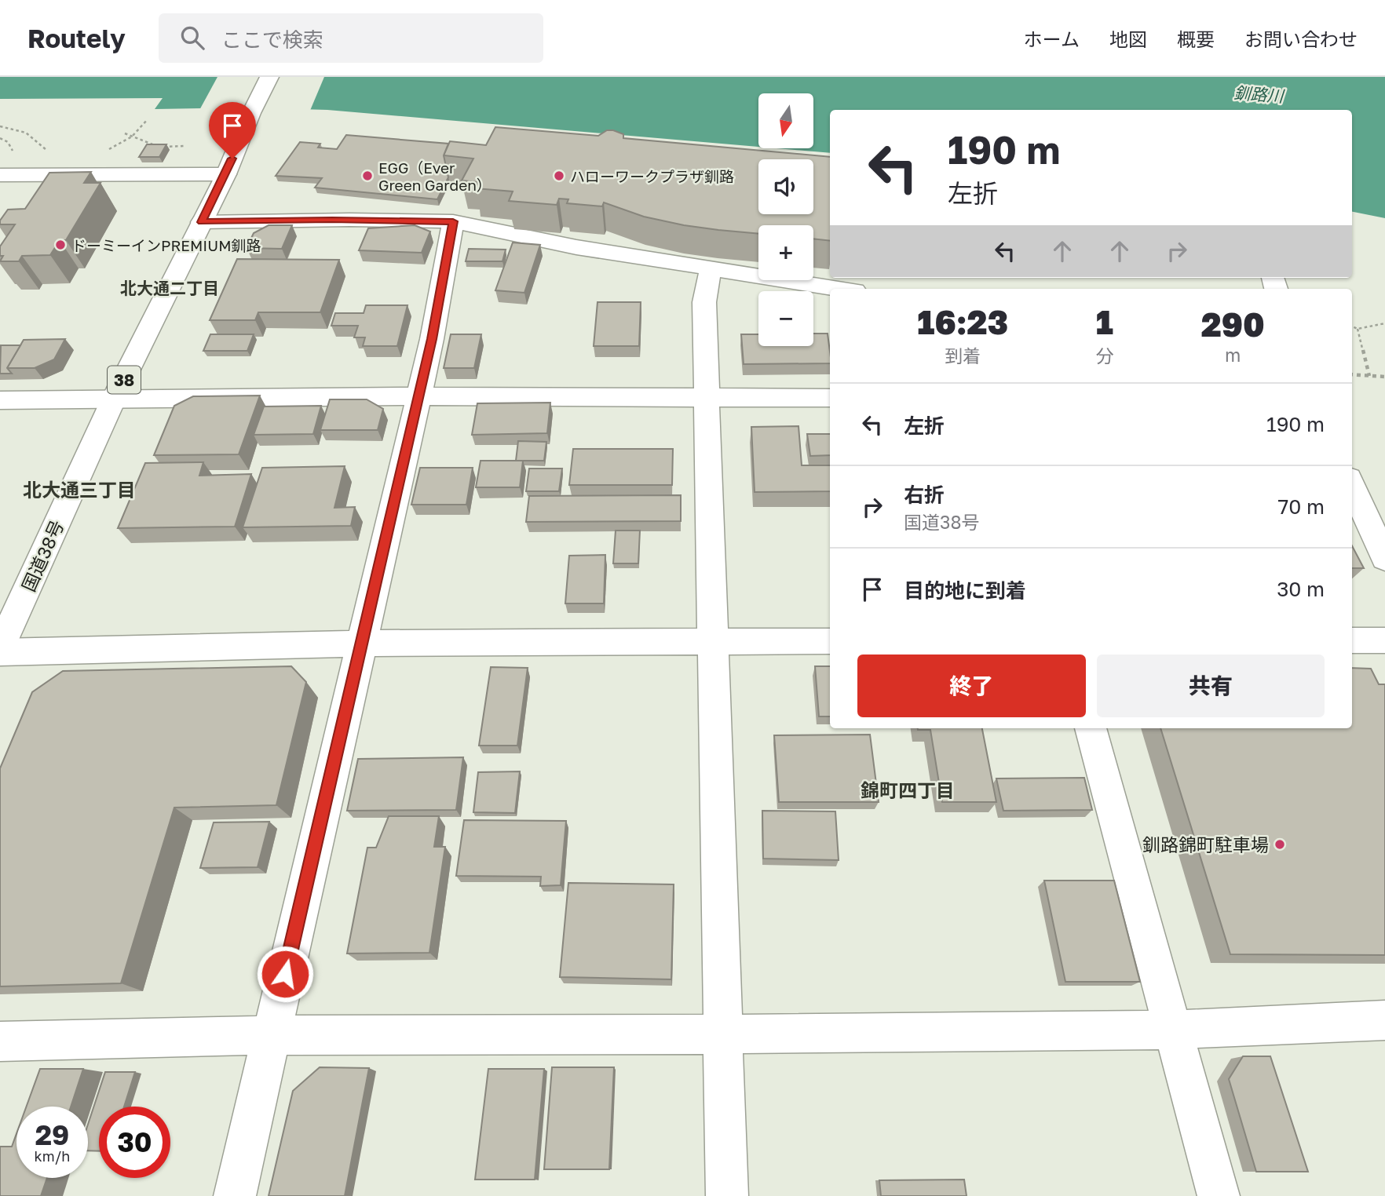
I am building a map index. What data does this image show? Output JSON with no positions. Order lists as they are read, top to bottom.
{
  "streets": {
    "main road": ["38", "国道38号"]
  },
  "districts": ["北大通二丁目", "北大通三丁目", "錦町四丁目"],
  "water": ["釧路川"],
  "places": [
    "EGG（Ever Green Garden）",
    "ハローワークプラザ釧路",
    "ドーミーインPREMIUM釧路",
    "釧路錦町駐車場"
  ],
  "north": "bottom",
  "page": {
    "header": "Routely",
    "search": "ここで検索",
    "nav": [
      "ホーム",
      "地図",
      "概要",
      "お問い合わせ"
    ],
    "map_buttons": ["+", "−"],
    "turn": ["190 m", "左折"],
    "eta": [
      "16:23",
      "到着",
      "1",
      "分",
      "290",
      "m"
    ],
    "list": [
      {
        "name": "左折",
        "value": "190 m"
      },
      {
        "name": "右折",
        "note": "国道38号",
        "value": "70 m"
      },
      {
        "name": "目的地に到着",
        "value": "30 m"
      }
    ],
    "buttons": ["終了", "共有"],
    "speed": "29 km/h",
    "limit": "30"
  }
}
